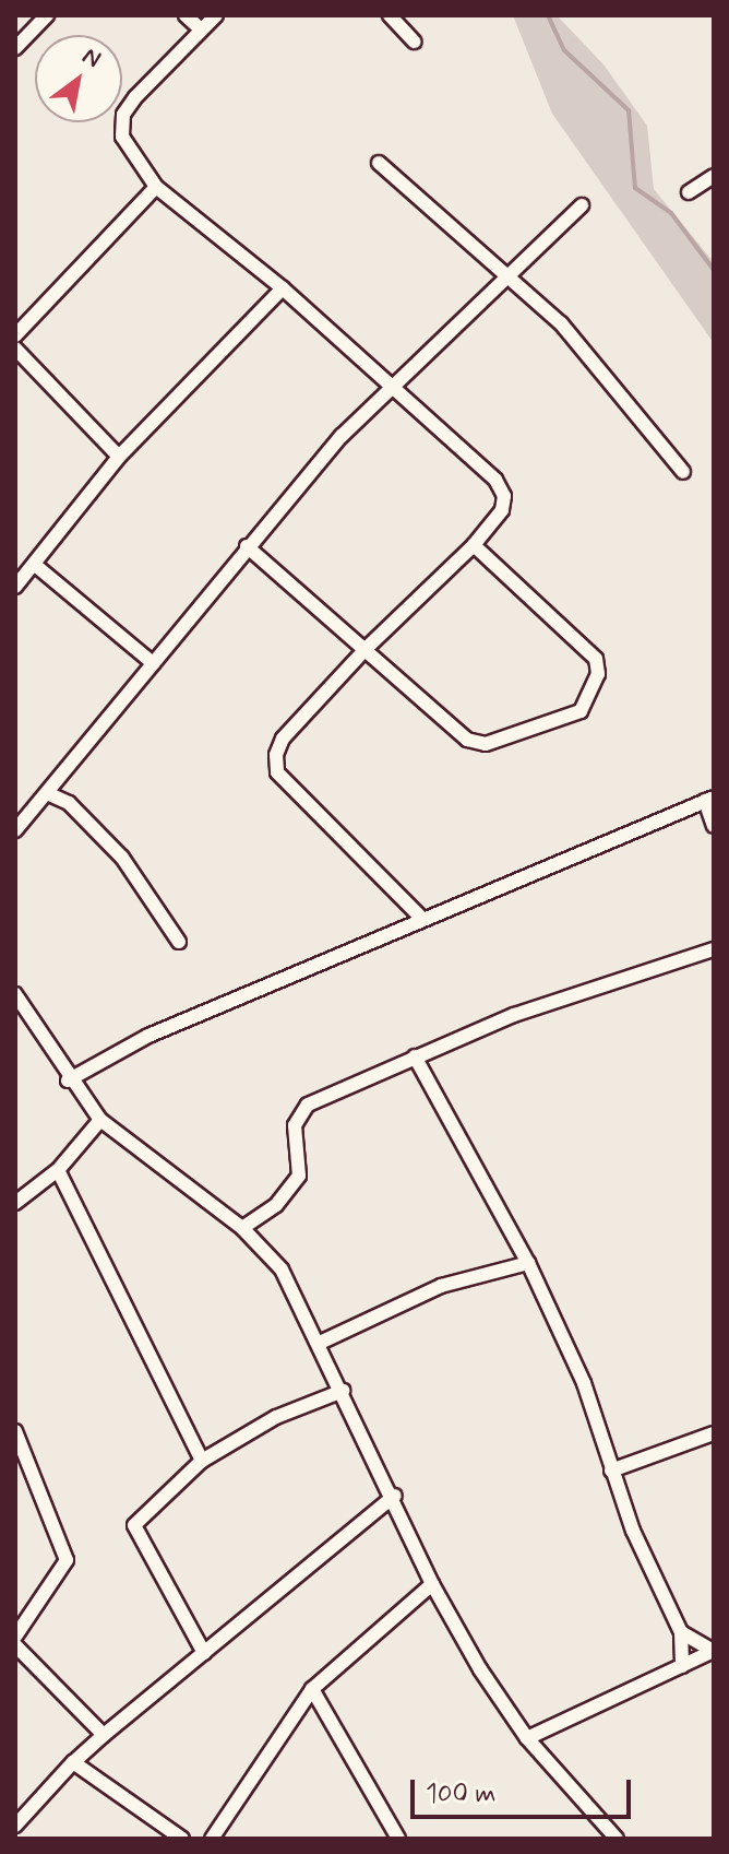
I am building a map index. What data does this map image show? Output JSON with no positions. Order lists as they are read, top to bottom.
{
  "scale_bar": "100 m",
  "north": "top right"
}
